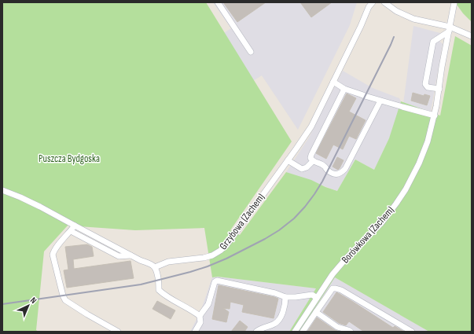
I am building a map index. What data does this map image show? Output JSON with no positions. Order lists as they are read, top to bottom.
{
  "streets": {
    "street": ["Grzybowa (Zachem)", "Borówkowa (Zachem)"]
  },
  "parks": ["Puszcza Bydgoska"],
  "north": "top right"
}
